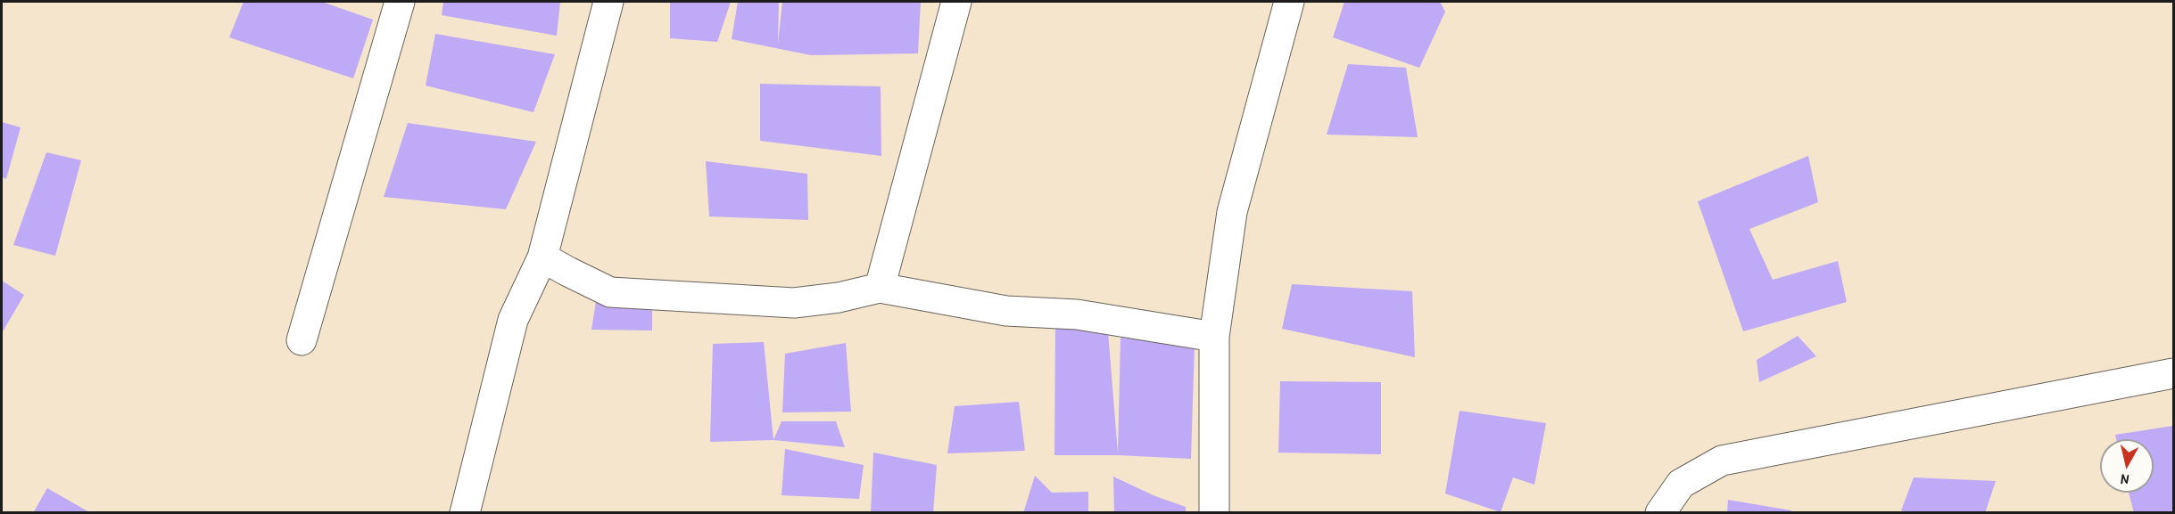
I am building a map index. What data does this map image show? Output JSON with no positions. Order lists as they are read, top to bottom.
{
  "north": "bottom"
}
